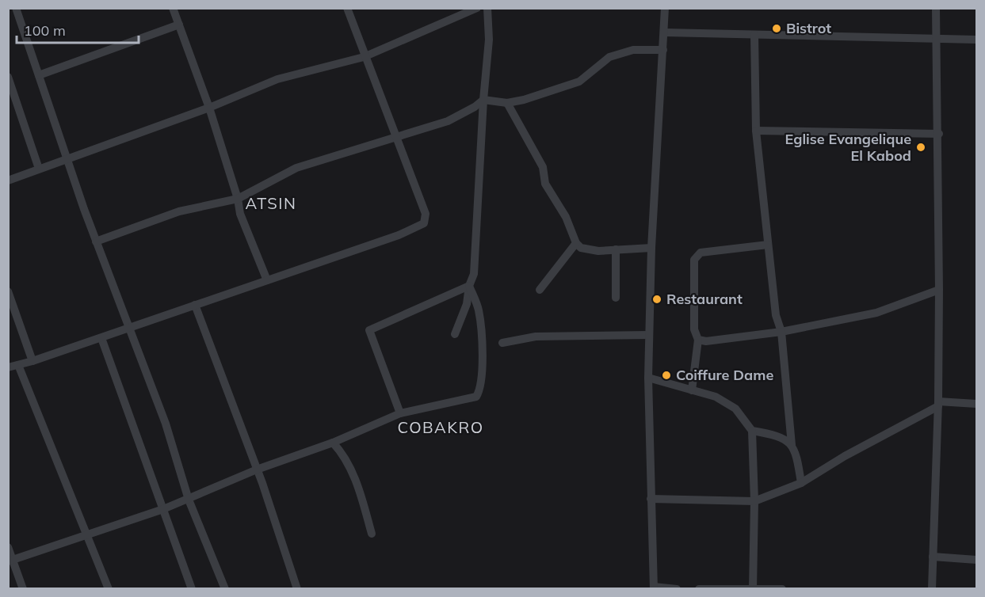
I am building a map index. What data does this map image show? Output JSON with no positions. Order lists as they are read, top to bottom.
{
  "districts": ["ATSIN", "COBAKRO"],
  "places": [
    "Bistrot",
    "Eglise Evangelique El Kabod",
    "Restaurant",
    "Coiffure Dame"
  ],
  "scale_bar": "100 m"
}
